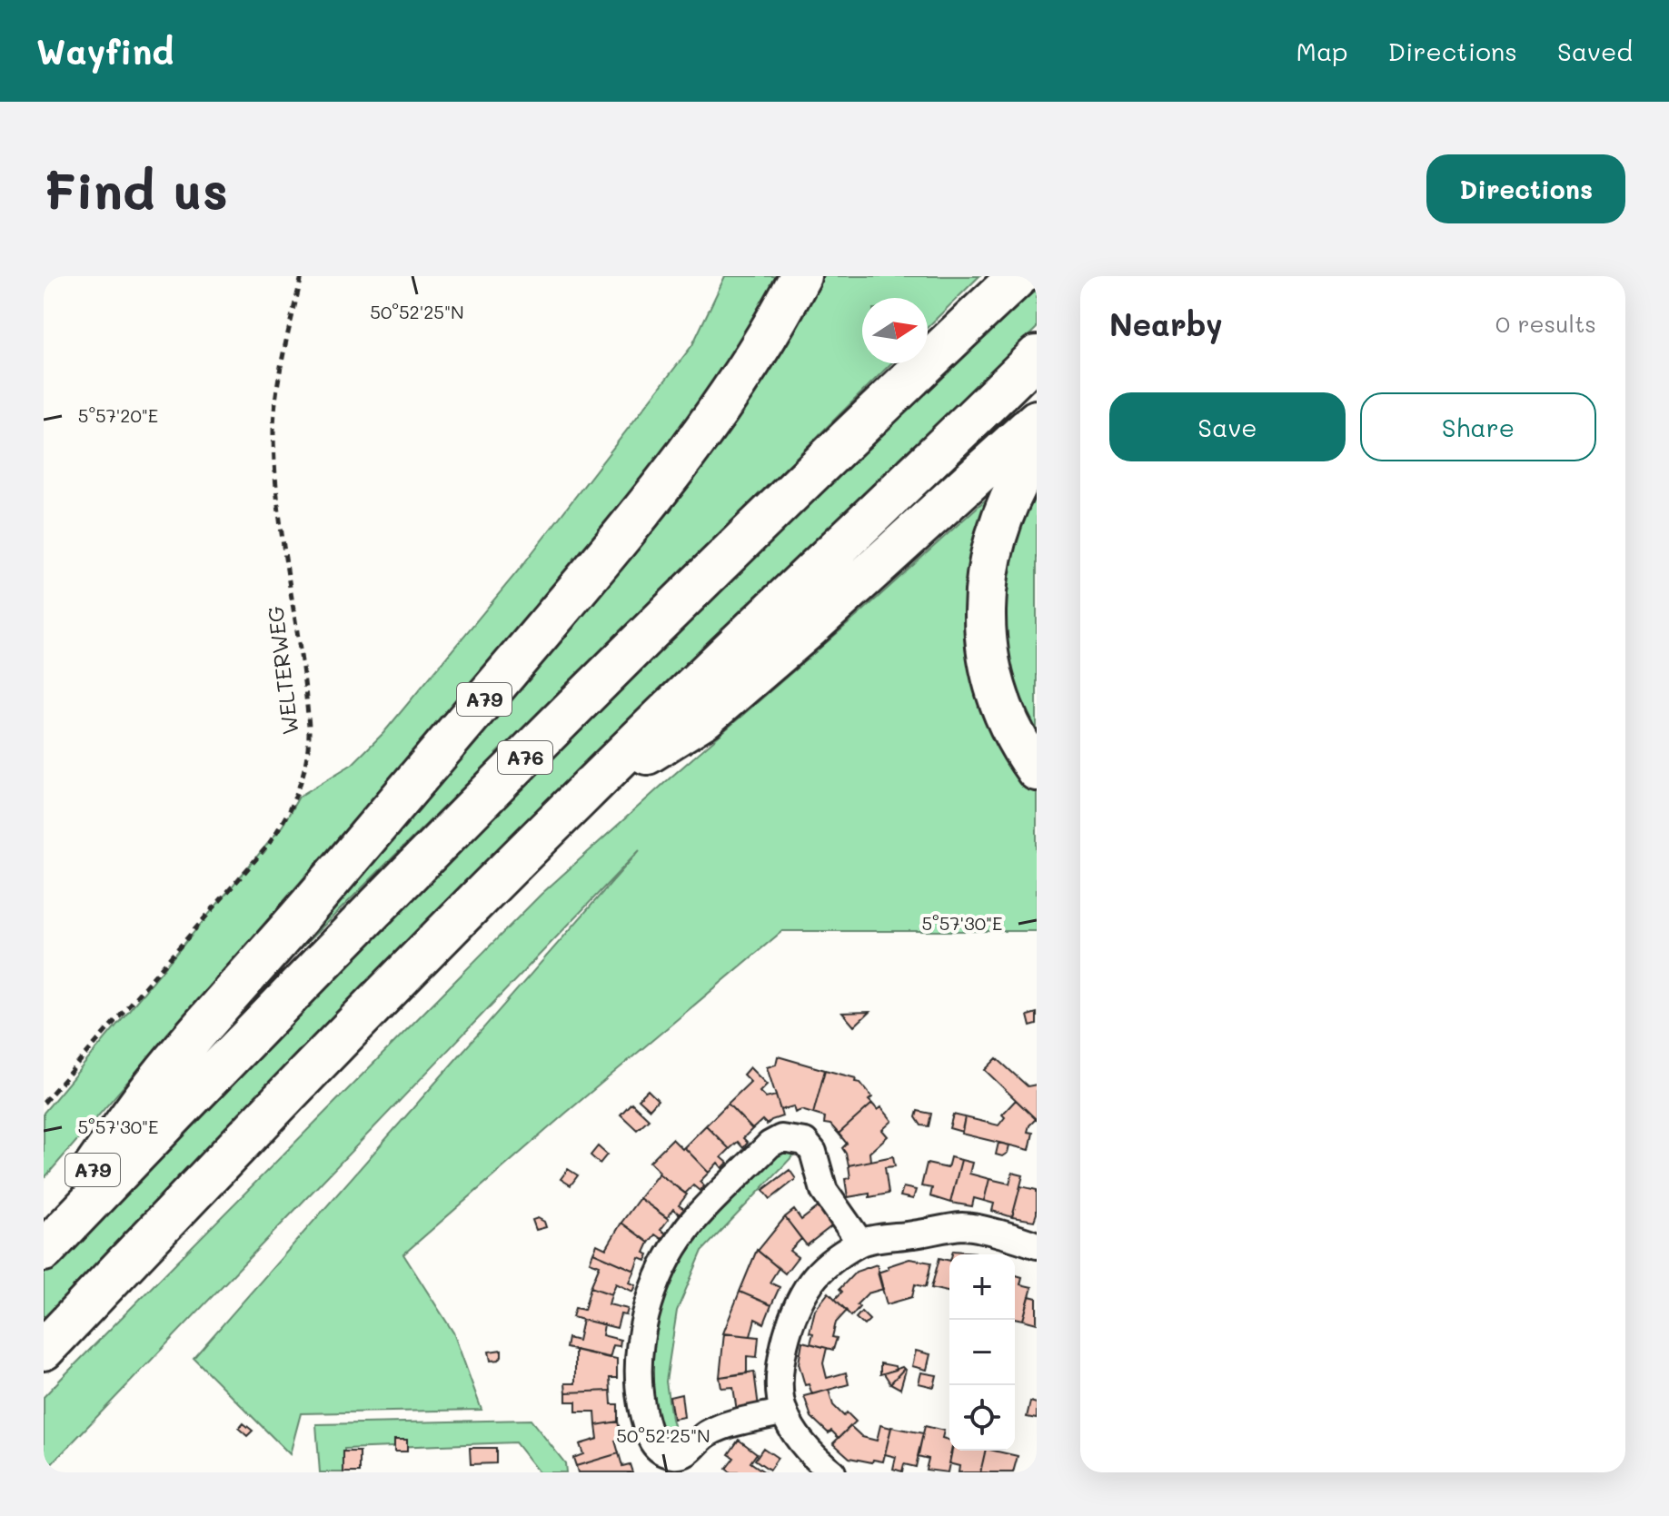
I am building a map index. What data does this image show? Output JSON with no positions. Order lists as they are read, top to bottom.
{
  "streets": {
    "highway": ["A79", "A76"],
    "path": ["WELTERWEG"]
  },
  "north": "right",
  "page": {
    "header": "Wayfind",
    "nav": ["Map", "Directions", "Saved"],
    "buttons": [
      "Directions",
      ["Save", "Share"]
    ],
    "title": "Find us",
    "heading": ["Nearby", "0 results"],
    "map_buttons": ["+", "−"]
  },
  "coordinates": ["50°52'25\"N", "5°57'20\"E", "5°57'30\"E"]
}
